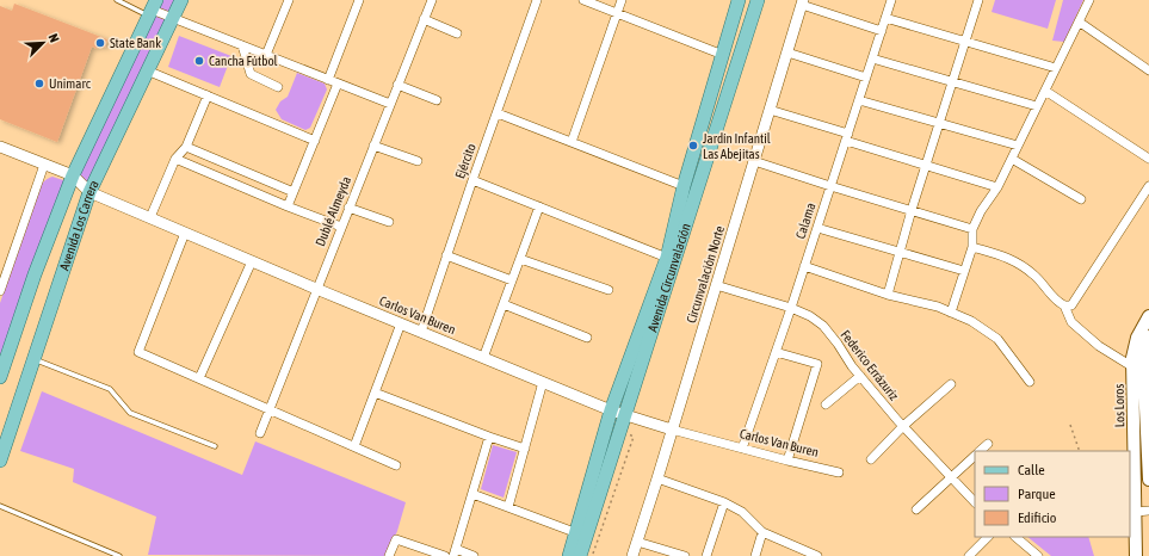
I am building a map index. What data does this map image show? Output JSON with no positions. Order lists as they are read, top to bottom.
{
  "streets": {
    "main road": ["Avenida Los Carrera", "Avenida Circunvalación", "Los Loros"],
    "street": [
      "Ejército",
      "Dublé Almeyda",
      "Calama",
      "Circunvalación Norte",
      "Carlos Van Buren",
      "Federico Errázuriz"
    ]
  },
  "crossings": [
    ["Ejército", "Carlos Van Buren"],
    ["Dublé Almeyda", "Carlos Van Buren"],
    ["Calama", "Carlos Van Buren"],
    ["Calama", "Federico Errázuriz"],
    ["Avenida Los Carrera", "Carlos Van Buren"],
    ["Circunvalación Norte", "Carlos Van Buren"],
    ["Circunvalación Norte", "Federico Errázuriz"],
    ["Avenida Circunvalación", "Carlos Van Buren"]
  ],
  "places": [
    "State Bank",
    "Cancha Fútbol",
    "Unimarc",
    "Jardín Infantil Las Abejitas"
  ],
  "legend": ["Calle", "Parque", "Edificio"],
  "north": "top right"
}
